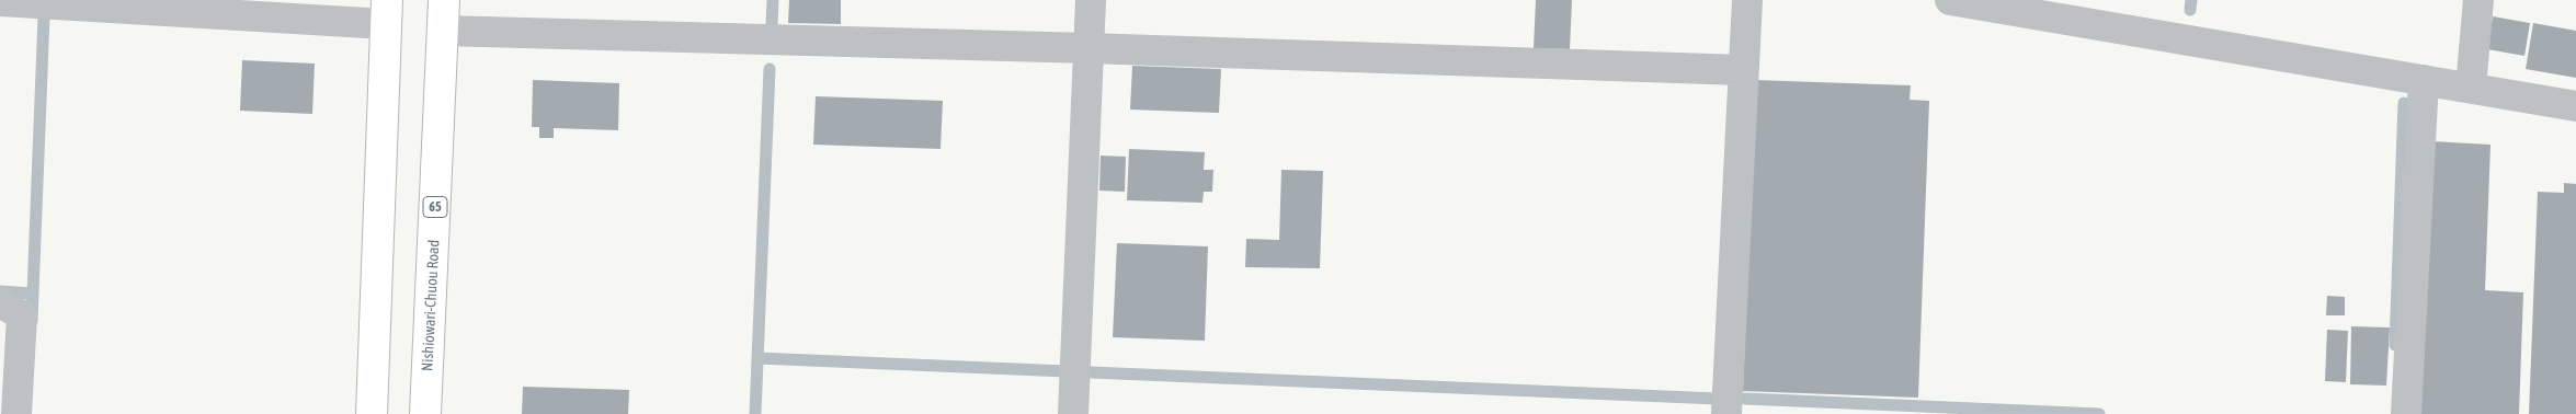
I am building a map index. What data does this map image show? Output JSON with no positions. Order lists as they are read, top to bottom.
{
  "streets": {
    "main road": ["65", "Nishiowari-Chuou Road"]
  }
}
